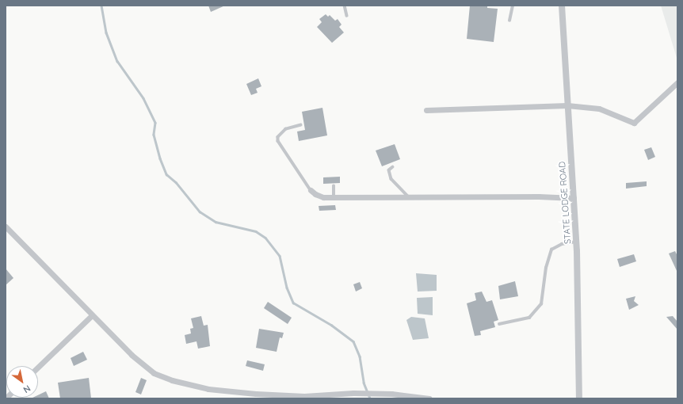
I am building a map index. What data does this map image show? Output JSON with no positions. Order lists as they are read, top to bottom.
{
  "streets": {
    "street": ["STATE LODGE ROAD"]
  },
  "north": "bottom right"
}
